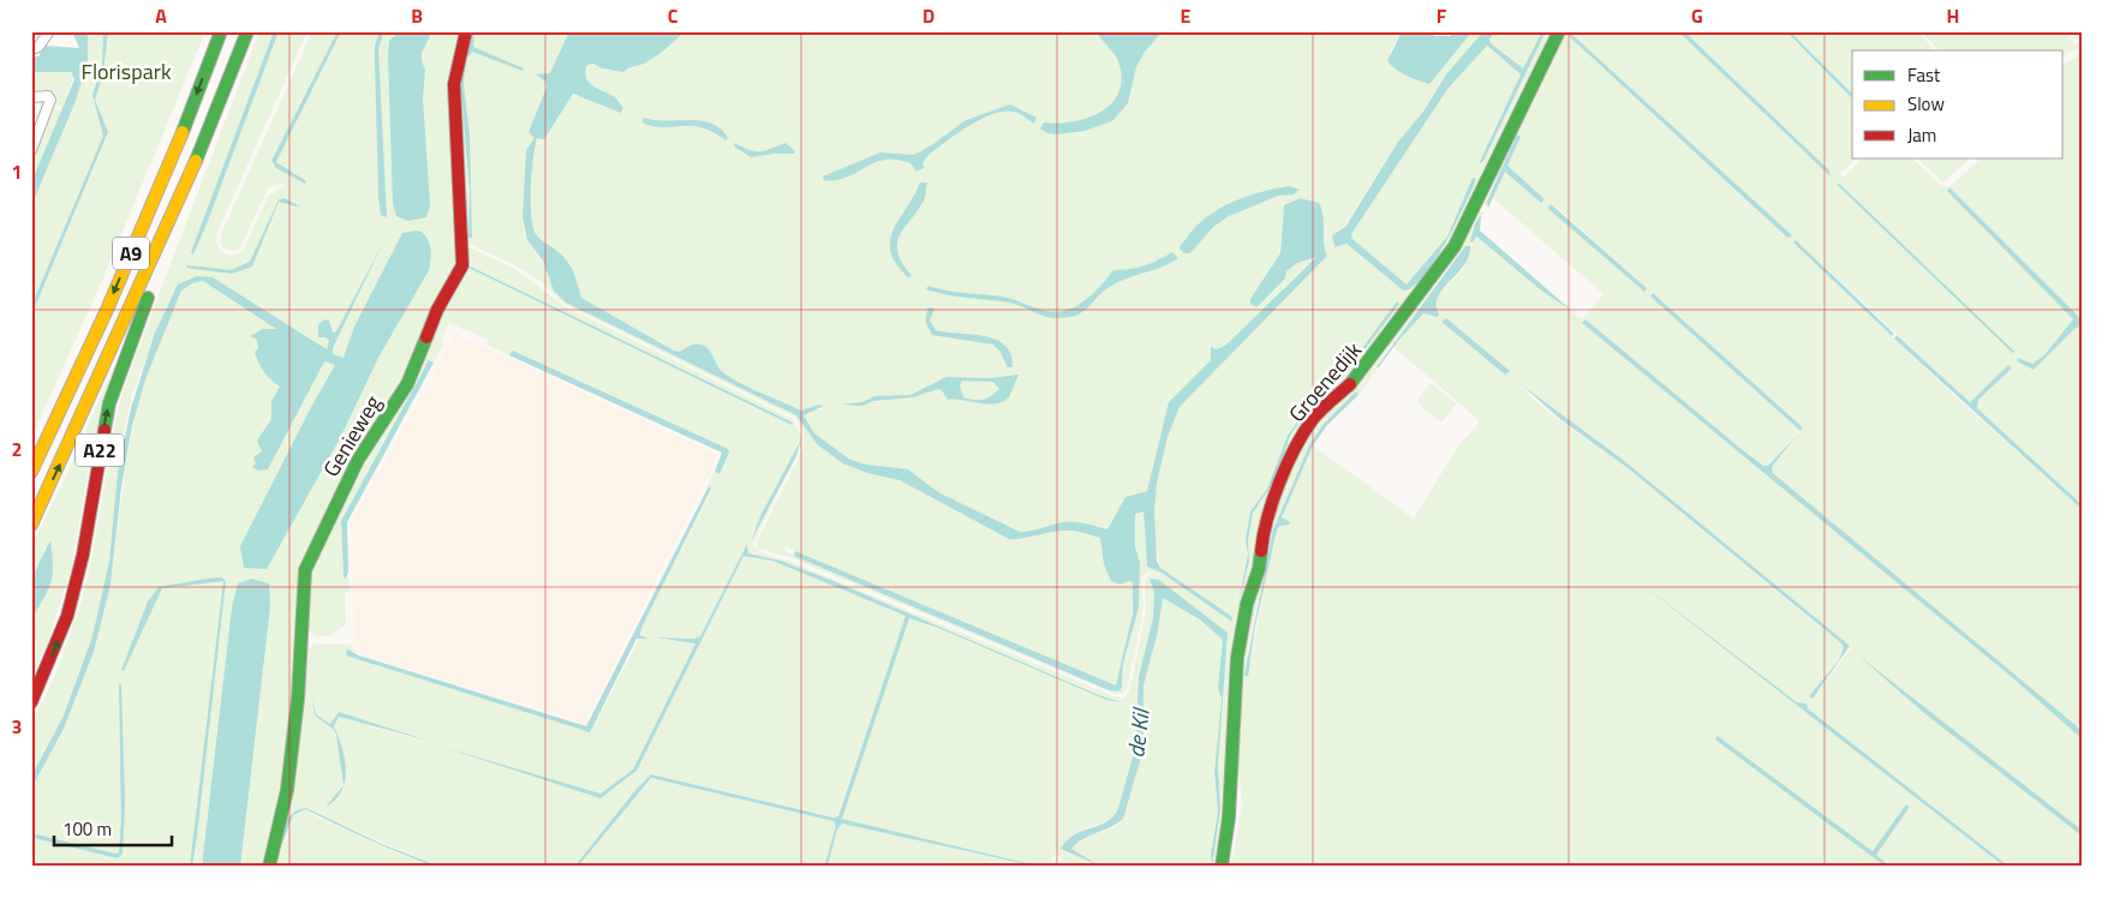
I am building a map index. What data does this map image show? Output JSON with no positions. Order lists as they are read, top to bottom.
{
  "streets": {
    "main road": [
      "A9",
      "Groenedijk",
      "Genieweg",
      "A22"
    ]
  },
  "crossings": [
    ["A9", "A22"]
  ],
  "water": ["de Kil"],
  "parks": ["Florispark"],
  "legend": ["Fast", "Slow", "Jam"],
  "scale_bar": "100 m",
  "grid": {
    "columns": [
      "A",
      "B",
      "C",
      "D",
      "E",
      "F",
      "G",
      "H"
    ],
    "rows": ["1", "2", "3"]
  }
}
